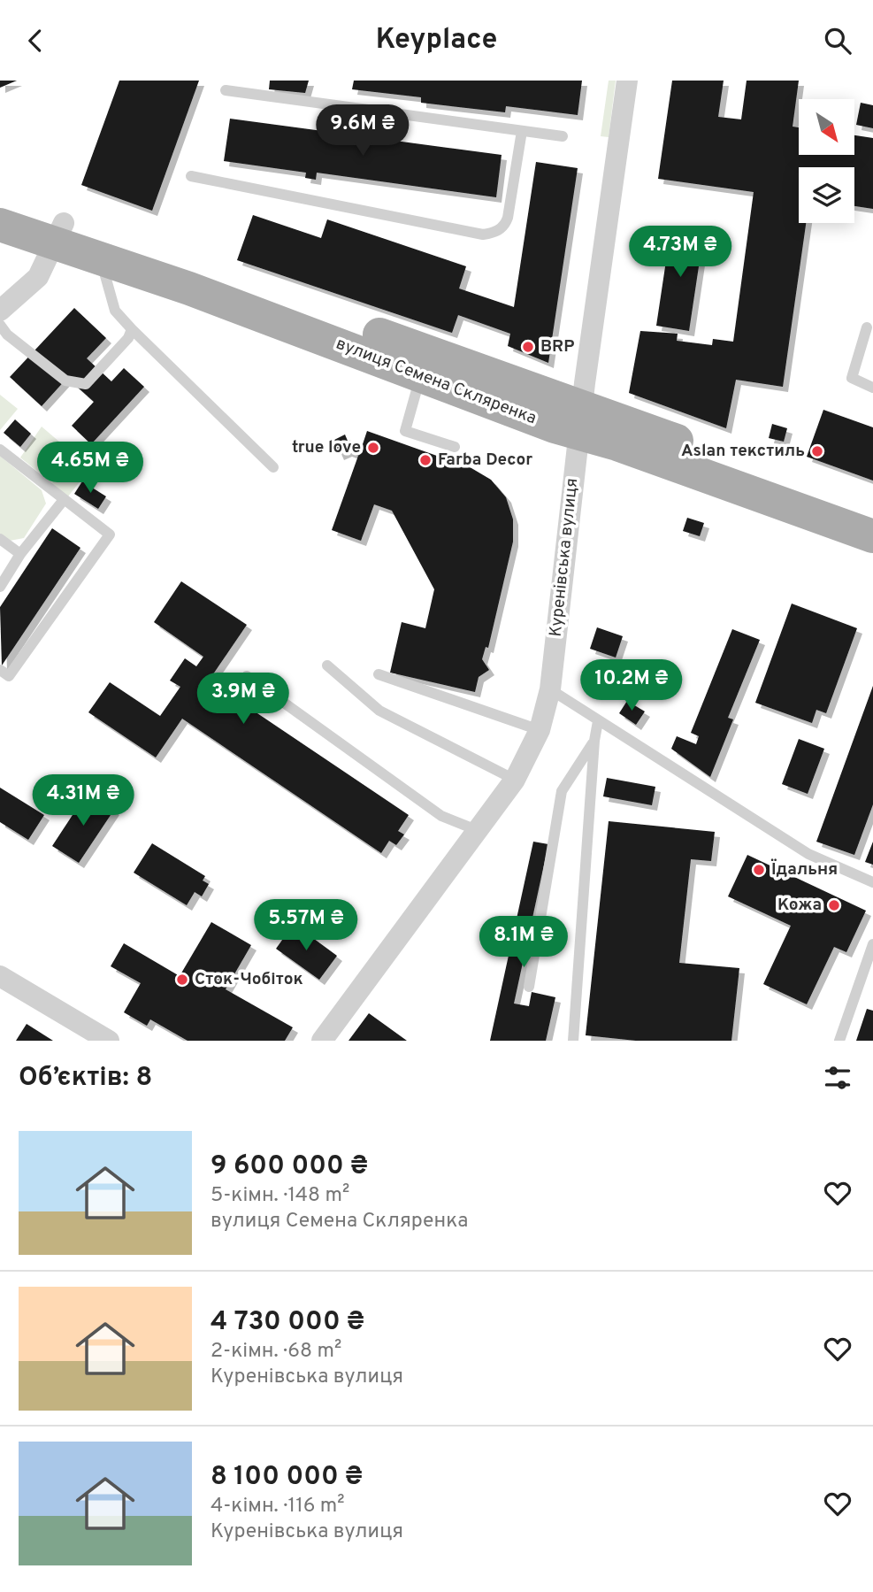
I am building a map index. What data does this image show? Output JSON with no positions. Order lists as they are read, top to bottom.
{
  "streets": {
    "main road": ["вулиця Семена Скляренка"],
    "street": ["Куренівська вулиця"]
  },
  "crossings": [
    ["вулиця Семена Скляренка", "Куренівська вулиця"]
  ],
  "places": [
    "BRP",
    "true love",
    "Aslan текстиль",
    "Farba Decor",
    "Їдальня",
    "Кожа",
    "Сток-Чобіток"
  ],
  "north": "bottom right",
  "page": {
    "header": "Keyplace",
    "price": [
      "9.6M ₴",
      "4.73M ₴",
      "4.65M ₴",
      "10.2M ₴",
      "3.9M ₴",
      "4.31M ₴",
      "5.57M ₴",
      "8.1M ₴"
    ],
    "heading": "Об’єктів: 8",
    "list": [
      {
        "name": "9 600 000 ₴",
        "note": "5-кімн. · 148 m² · вулиця Семена Скляренка"
      },
      {
        "name": "4 730 000 ₴",
        "note": "2-кімн. · 68 m² · Куренівська вулиця"
      },
      {
        "name": "8 100 000 ₴",
        "note": "4-кімн. · 116 m² · Куренівська вулиця"
      }
    ]
  }
}
